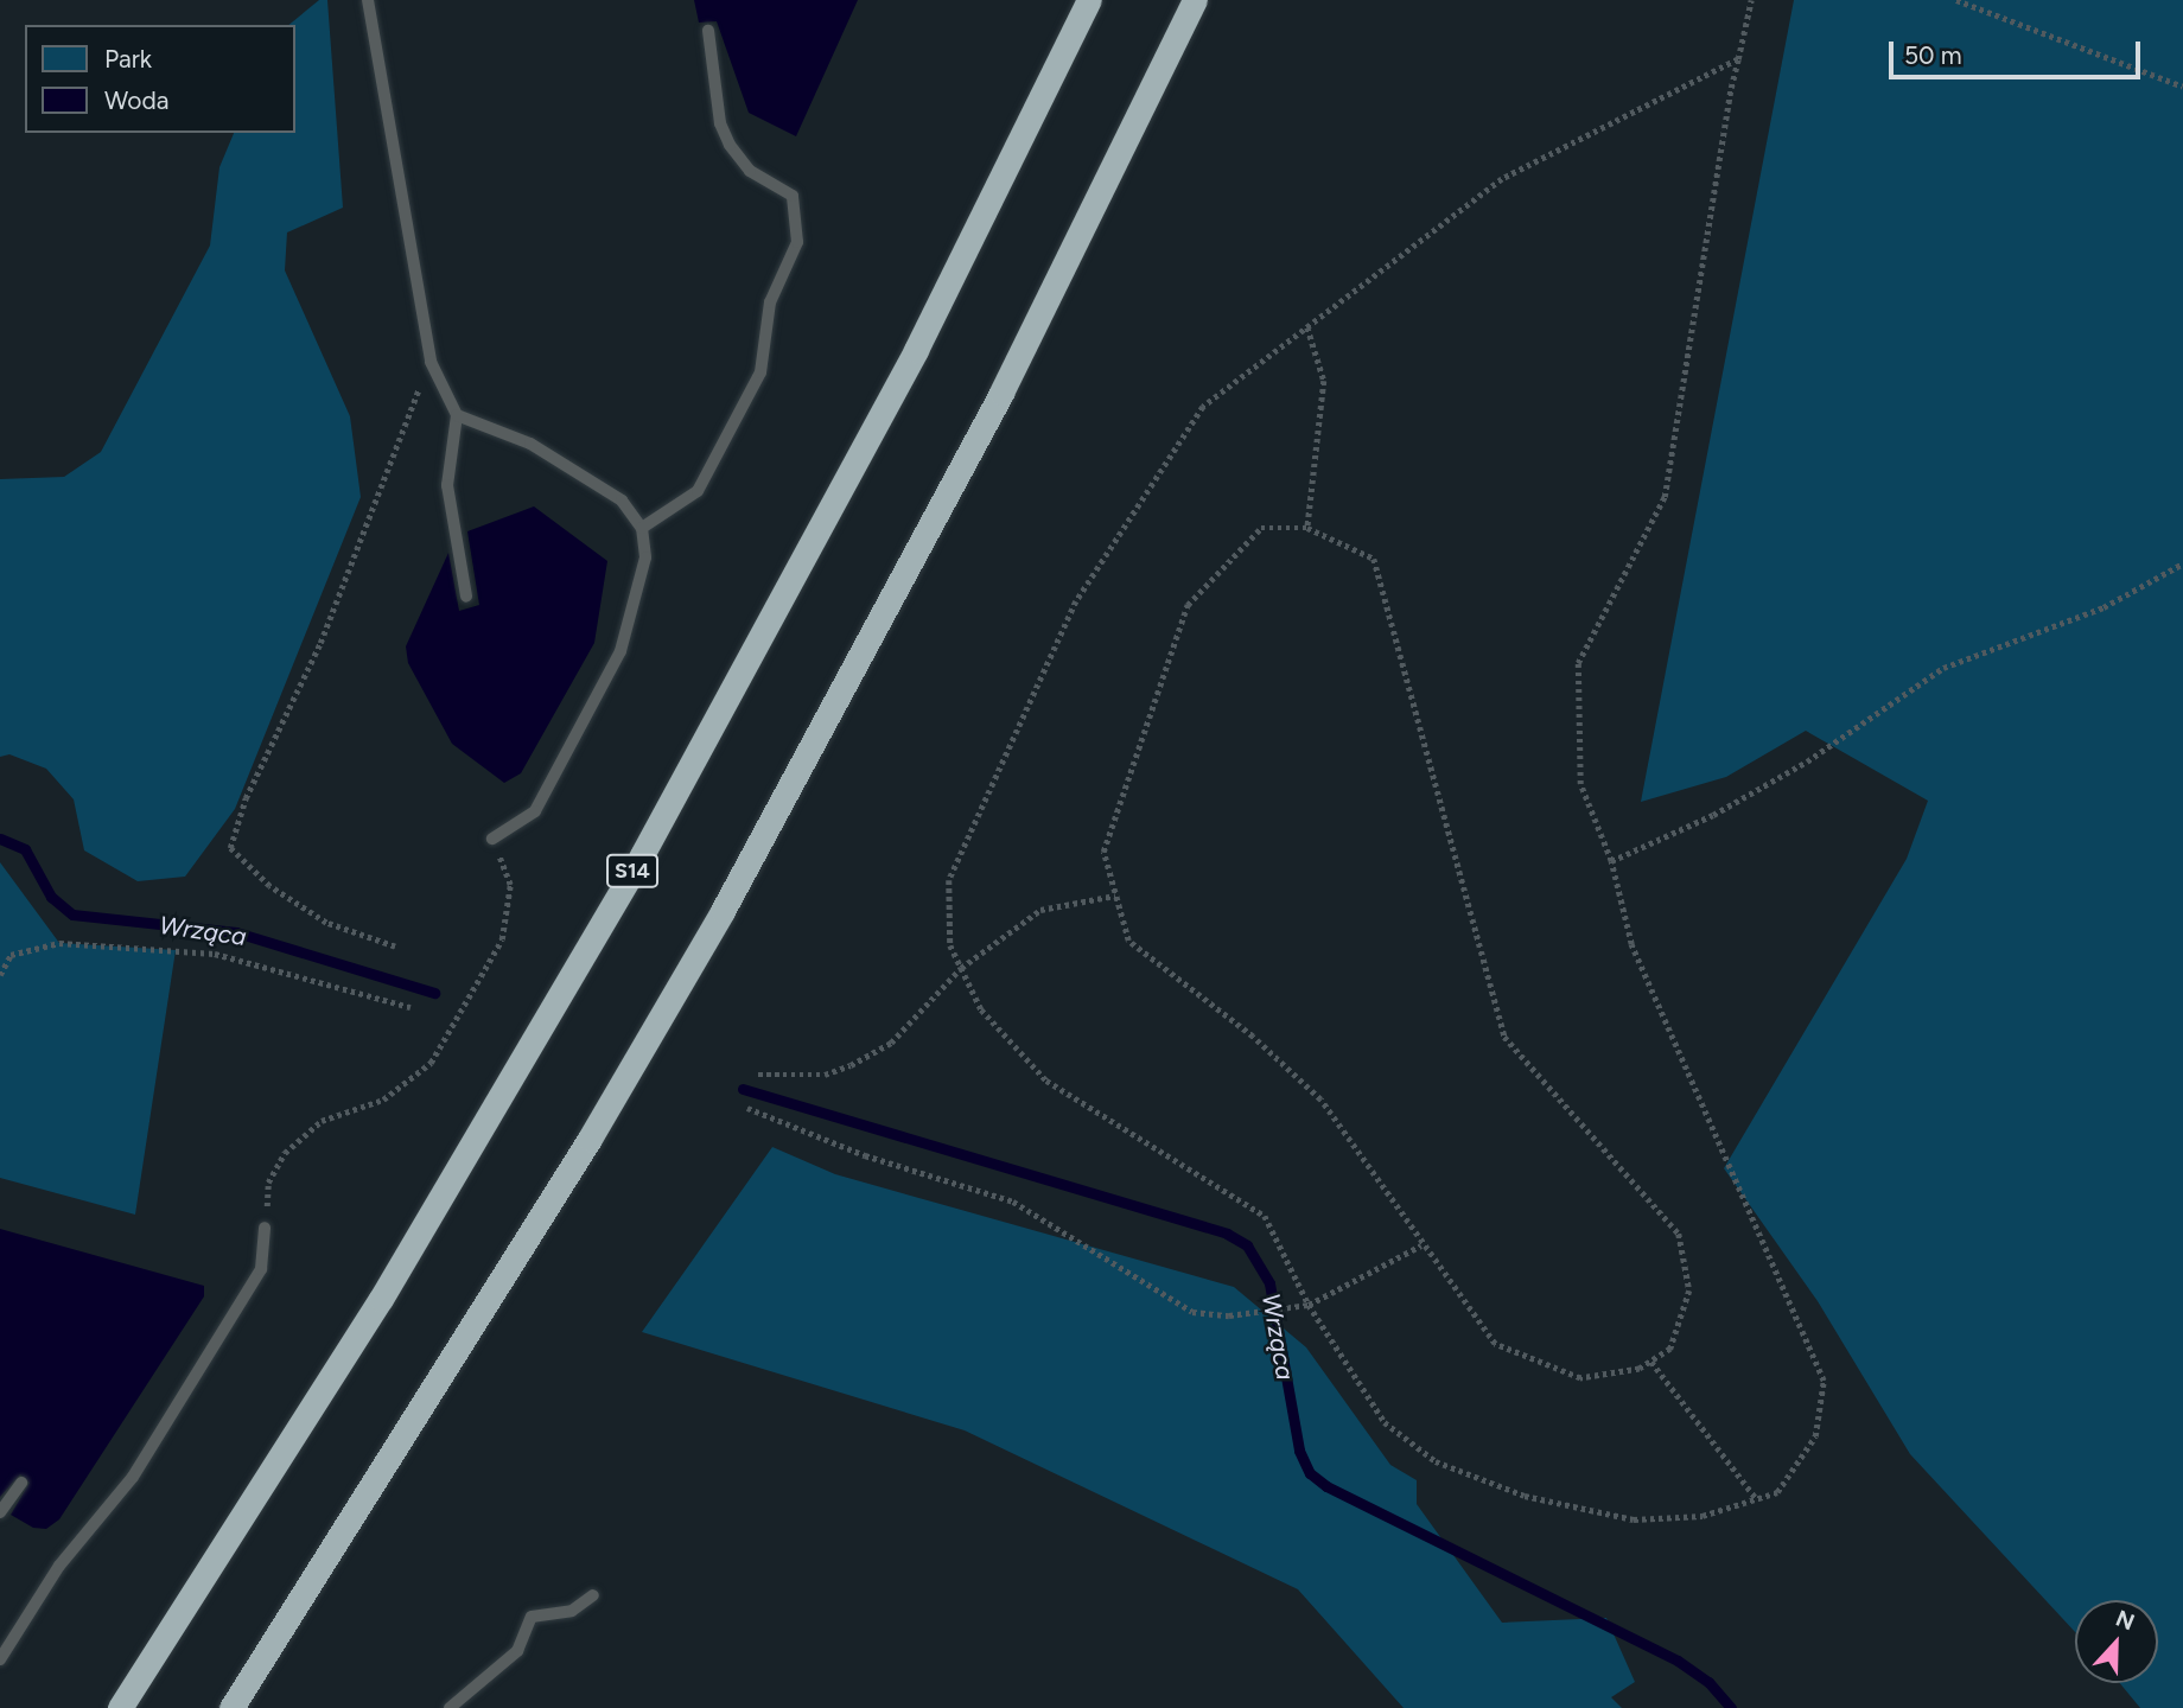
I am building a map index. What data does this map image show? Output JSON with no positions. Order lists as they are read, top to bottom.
{
  "streets": {
    "highway": ["S14"]
  },
  "water": ["Wrząca"],
  "legend": ["Park", "Woda"],
  "scale_bar": "50 m",
  "north": "top"
}
